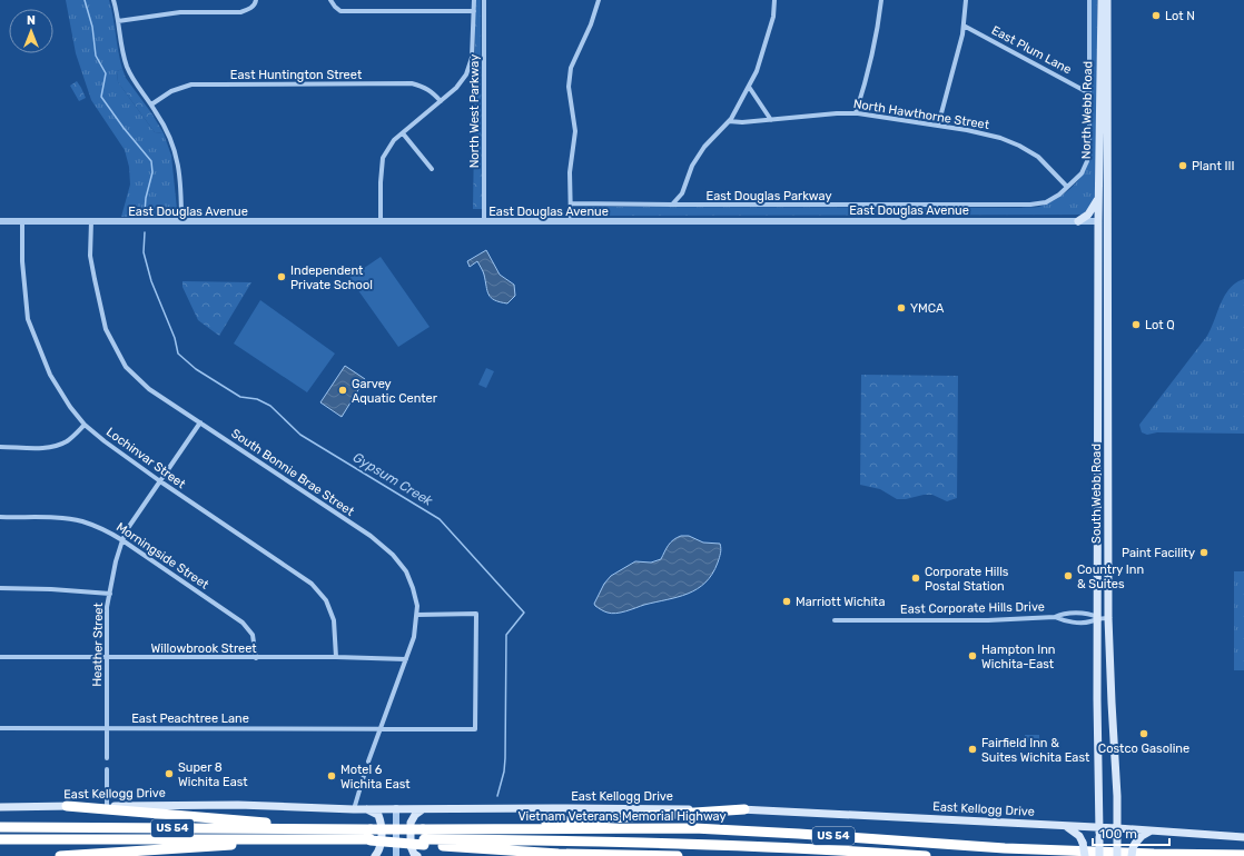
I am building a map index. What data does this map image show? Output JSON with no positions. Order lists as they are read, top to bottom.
{
  "streets": {
    "highway": ["Vietnam Veterans Memorial Highway", "US 54"],
    "main road": ["North Webb Road", "South Webb Road", "East Kellogg Drive"],
    "street": [
      "East Plum Lane",
      "East Huntington Street",
      "North West Parkway",
      "North Hawthorne Street",
      "East Douglas Parkway",
      "East Douglas Avenue",
      "Lochinvar Street",
      "South Bonnie Brae Street",
      "Morningside Street",
      "East Corporate Hills Drive",
      "Heather Street",
      "Willowbrook Street",
      "East Peachtree Lane"
    ]
  },
  "crossings": [
    ["East Plum Lane", "East Douglas Parkway"],
    ["North Webb Road", "East Douglas Avenue"],
    ["North Webb Road", "South Webb Road"],
    ["North West Parkway", "East Douglas Avenue"],
    ["North Hawthorne Street", "East Douglas Parkway"],
    ["East Douglas Avenue", "Lochinvar Street"],
    ["East Douglas Avenue", "South Bonnie Brae Street"],
    ["East Douglas Avenue", "South Webb Road"],
    ["Lochinvar Street", "Heather Street"],
    ["Lochinvar Street", "Willowbrook Street"],
    ["South Bonnie Brae Street", "Heather Street"],
    ["South Bonnie Brae Street", "Willowbrook Street"],
    ["South Bonnie Brae Street", "East Peachtree Lane"],
    ["South Webb Road", "East Corporate Hills Drive"],
    ["South Webb Road", "East Kellogg Drive"],
    ["Morningside Street", "Heather Street"],
    ["Morningside Street", "Willowbrook Street"],
    ["Heather Street", "Willowbrook Street"],
    ["Heather Street", "East Peachtree Lane"]
  ],
  "water": ["Gypsum Creek"],
  "places": [
    "Lot N",
    "Plant III",
    "Independent Private School",
    "YMCA",
    "Lot Q",
    "Garvey Aquatic Center",
    "Paint Facility",
    "Country Inn & Suites",
    "Corporate Hills Postal Station",
    "Marriott Wichita",
    "Hampton Inn Wichita-East",
    "Costco Gasoline",
    "Fairfield Inn & Suites Wichita East",
    "Super 8 Wichita East",
    "Motel 6 Wichita East"
  ],
  "scale_bar": "100 m",
  "north": "top"
}
